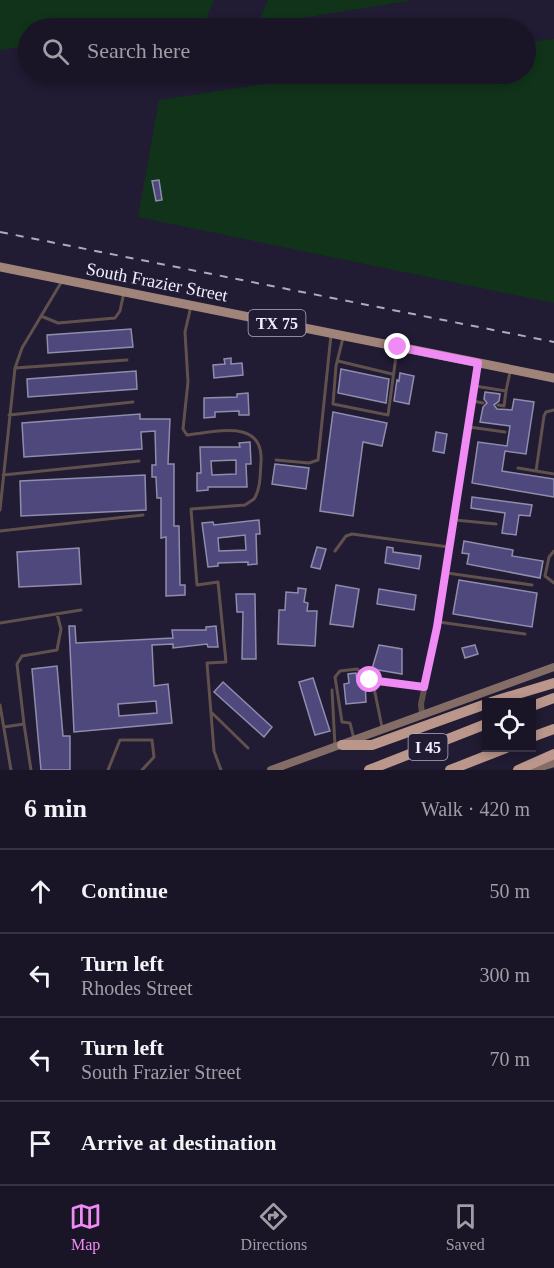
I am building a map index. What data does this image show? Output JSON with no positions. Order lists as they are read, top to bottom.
{
  "streets": {
    "highway": ["I 45"],
    "main road": ["South Frazier Street", "TX 75"]
  },
  "page": {
    "search": "Search here",
    "heading": ["6 min", "Walk · 420 m"],
    "list": [
      ["Continue", "50 m"],
      ["Turn left", "Rhodes Street", "300 m"],
      ["Turn left", "South Frazier Street", "70 m"],
      "Arrive at destination"
    ],
    "nav": ["Map", "Directions", "Saved"]
  }
}
